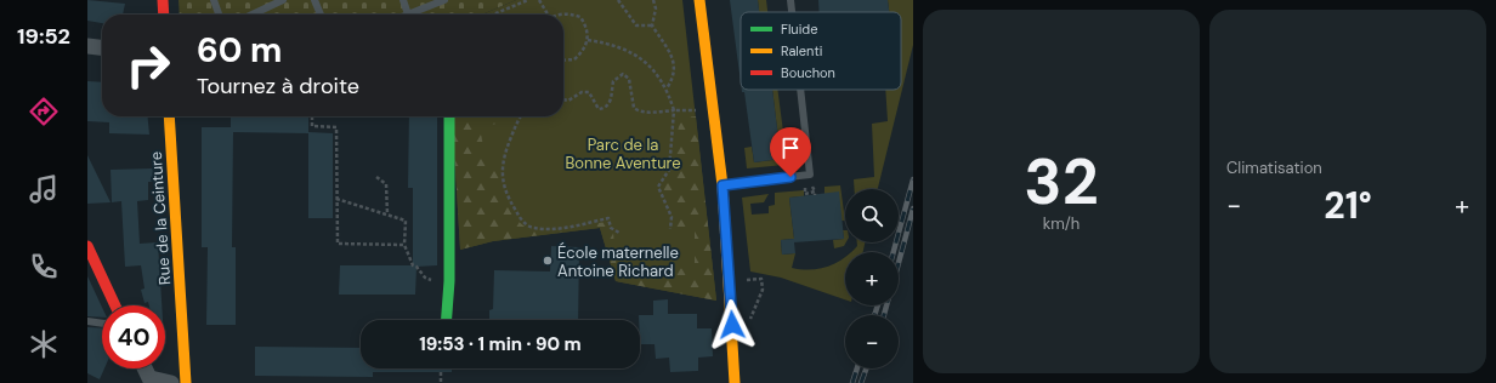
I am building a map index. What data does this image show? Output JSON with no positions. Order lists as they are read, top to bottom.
{
  "streets": {
    "street": ["Rue de la Ceinture"]
  },
  "parks": ["Parc de la Bonne Aventure"],
  "places": ["École maternelle Antoine Richard"],
  "legend": ["Fluide", "Ralenti", "Bouchon"],
  "page": {
    "tabs": "19:52",
    "tile": [
      ["32", "km/h"],
      "Climatisation"
    ],
    "turn": ["60 m", "Tournez à droite"],
    "heat": ["−", "21°", "+"],
    "map_buttons": ["+", "−"],
    "limit": "40",
    "trip": "19:53 · 1 min · 90 m"
  }
}
